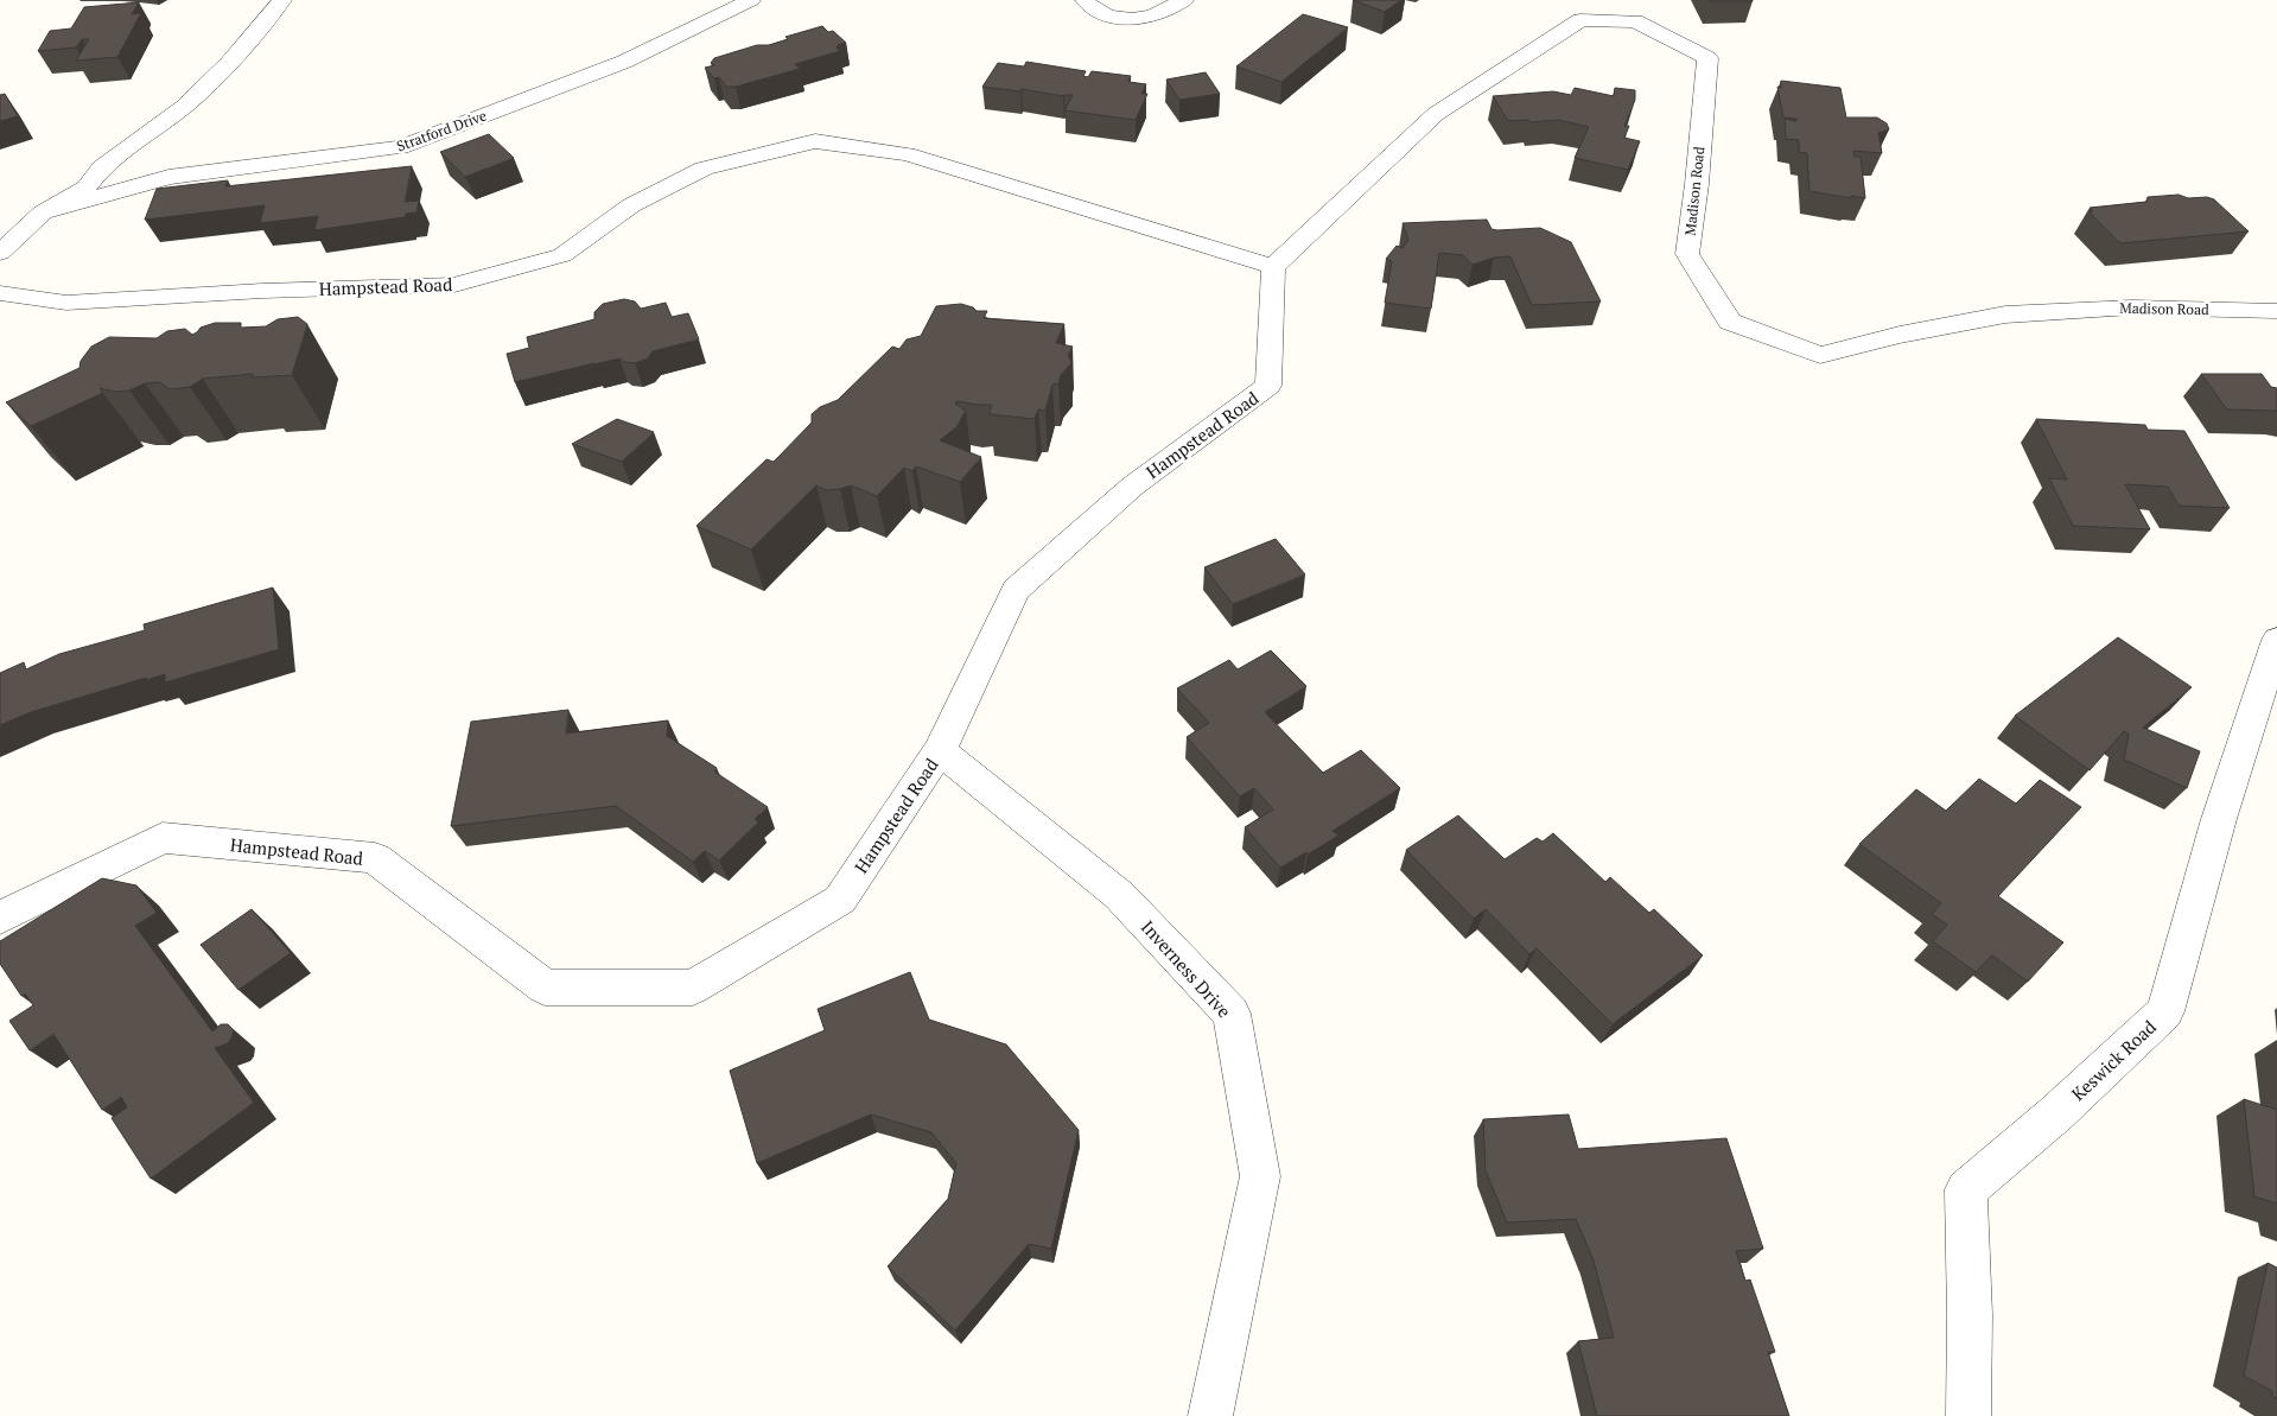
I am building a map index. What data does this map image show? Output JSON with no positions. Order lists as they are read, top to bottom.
{
  "streets": {
    "street": [
      "Stratford Drive",
      "Madison Road",
      "Hampstead Road",
      "Inverness Drive",
      "Keswick Road"
    ]
  },
  "crossings": [
    ["Madison Road", "Hampstead Road"],
    ["Hampstead Road", "Inverness Drive"]
  ]
}
